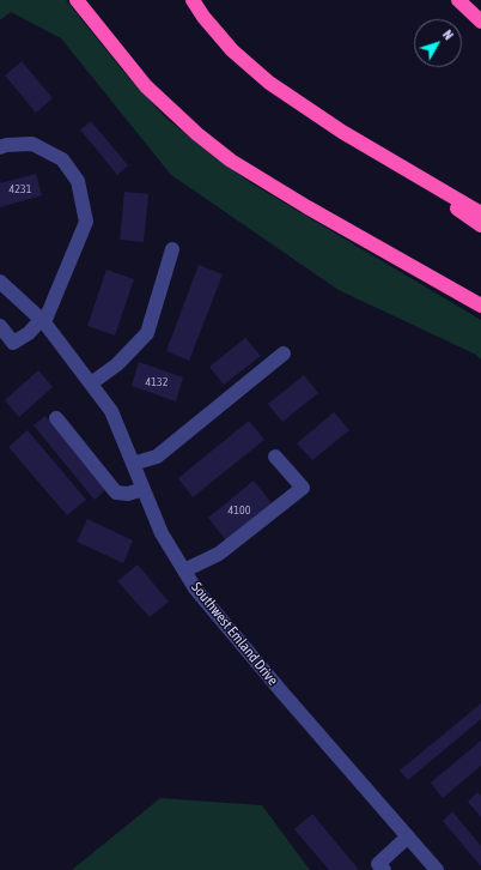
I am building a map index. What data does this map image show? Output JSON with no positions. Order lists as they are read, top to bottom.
{
  "streets": {
    "street": ["Southwest Emland Drive"]
  },
  "house_numbers": ["4231", "4132", "4100"],
  "north": "top right"
}
